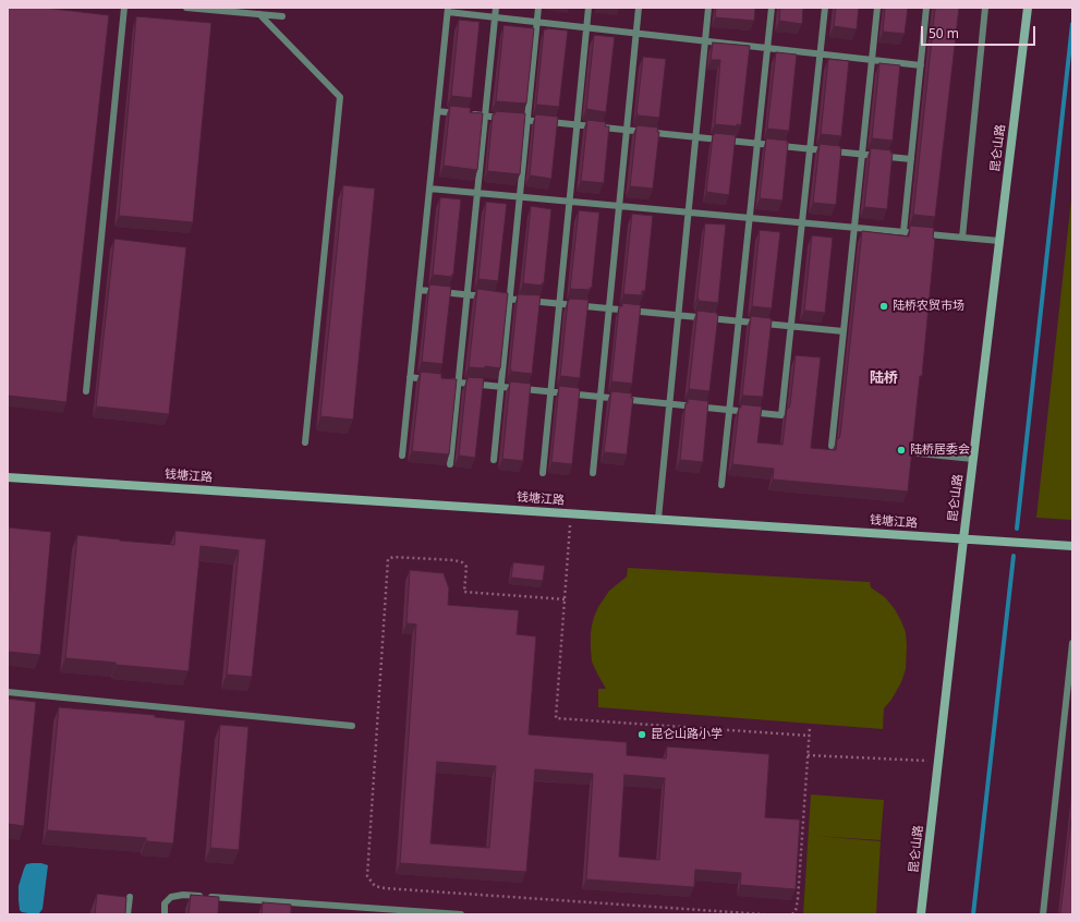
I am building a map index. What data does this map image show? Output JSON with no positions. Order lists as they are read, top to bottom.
{
  "streets": {
    "street": ["昆仑山路", "钱塘江路"]
  },
  "crossings": [
    ["昆仑山路", "钱塘江路"]
  ],
  "districts": ["陆桥"],
  "places": ["陆桥农贸市场", "陆桥居委会", "昆仑山路小学"],
  "scale_bar": "50 m"
}
